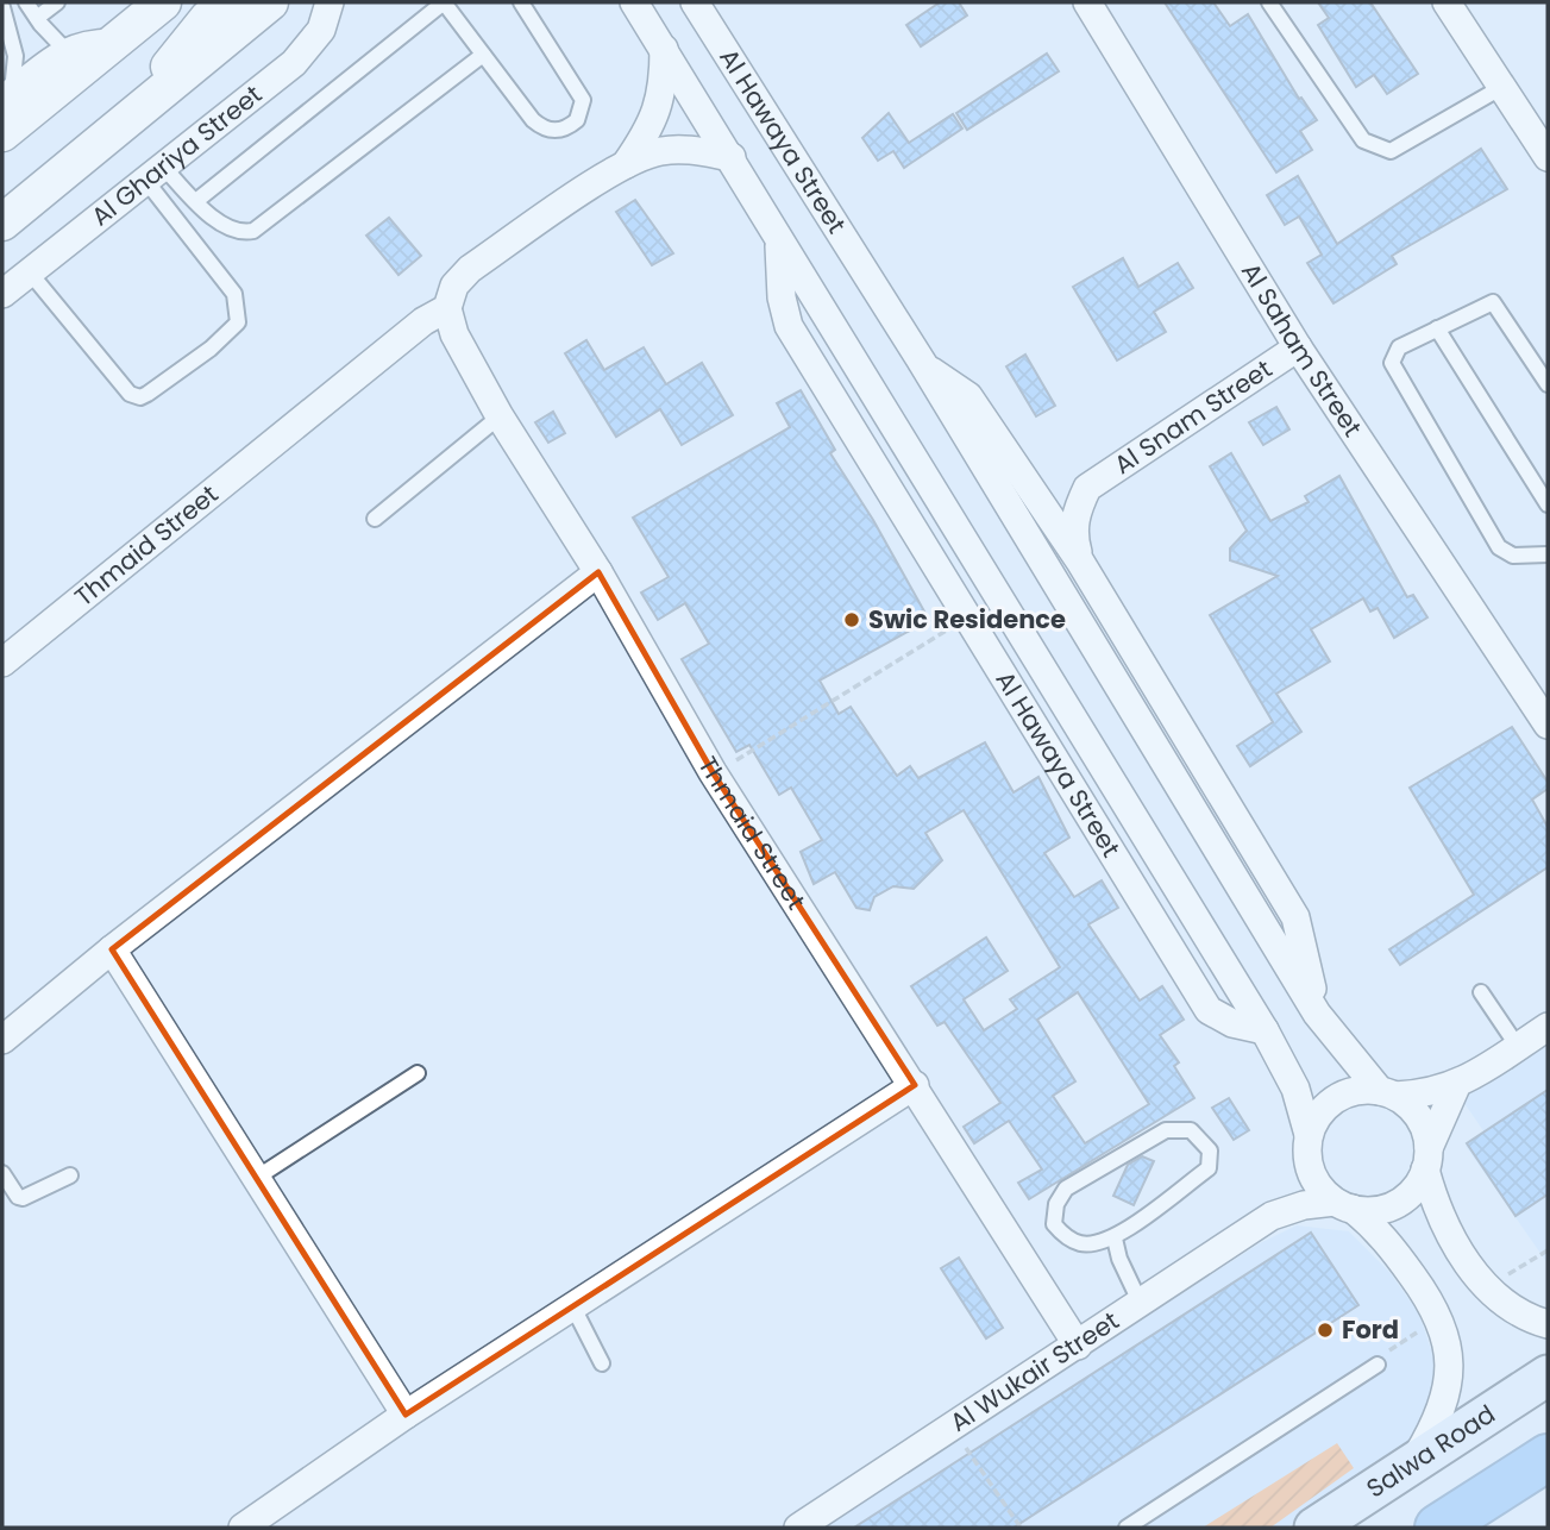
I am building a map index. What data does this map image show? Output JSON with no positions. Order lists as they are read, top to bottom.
{
  "streets": {
    "main road": ["Salwa Road"],
    "street": [
      "Al Hawaya Street",
      "Al Ghariya Street",
      "Al Saham Street",
      "Al Snam Street",
      "Thmaid Street",
      "Al Wukair Street"
    ]
  },
  "crossings": [
    ["Al Hawaya Street", "Al Snam Street"],
    ["Al Hawaya Street", "Thmaid Street"],
    ["Al Hawaya Street", "Al Wukair Street"],
    ["Al Saham Street", "Al Snam Street"],
    ["Thmaid Street", "Al Wukair Street"]
  ],
  "places": ["Swic Residence", "Ford"]
}
